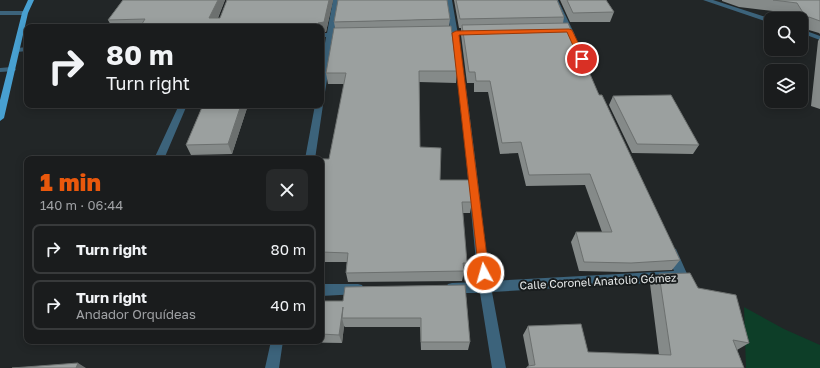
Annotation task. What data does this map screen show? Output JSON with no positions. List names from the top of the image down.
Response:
{
  "streets": {
    "street": ["Calle Coronel Anatolio Gómez"]
  },
  "page": {
    "turn": ["80 m", "Turn right"],
    "heading": ["1 min", "140 m · 06:44"],
    "list": [
      {
        "name": "Turn right",
        "value": "80 m"
      },
      {
        "name": "Turn right",
        "note": "Andador Orquídeas",
        "value": "40 m"
      }
    ]
  }
}
